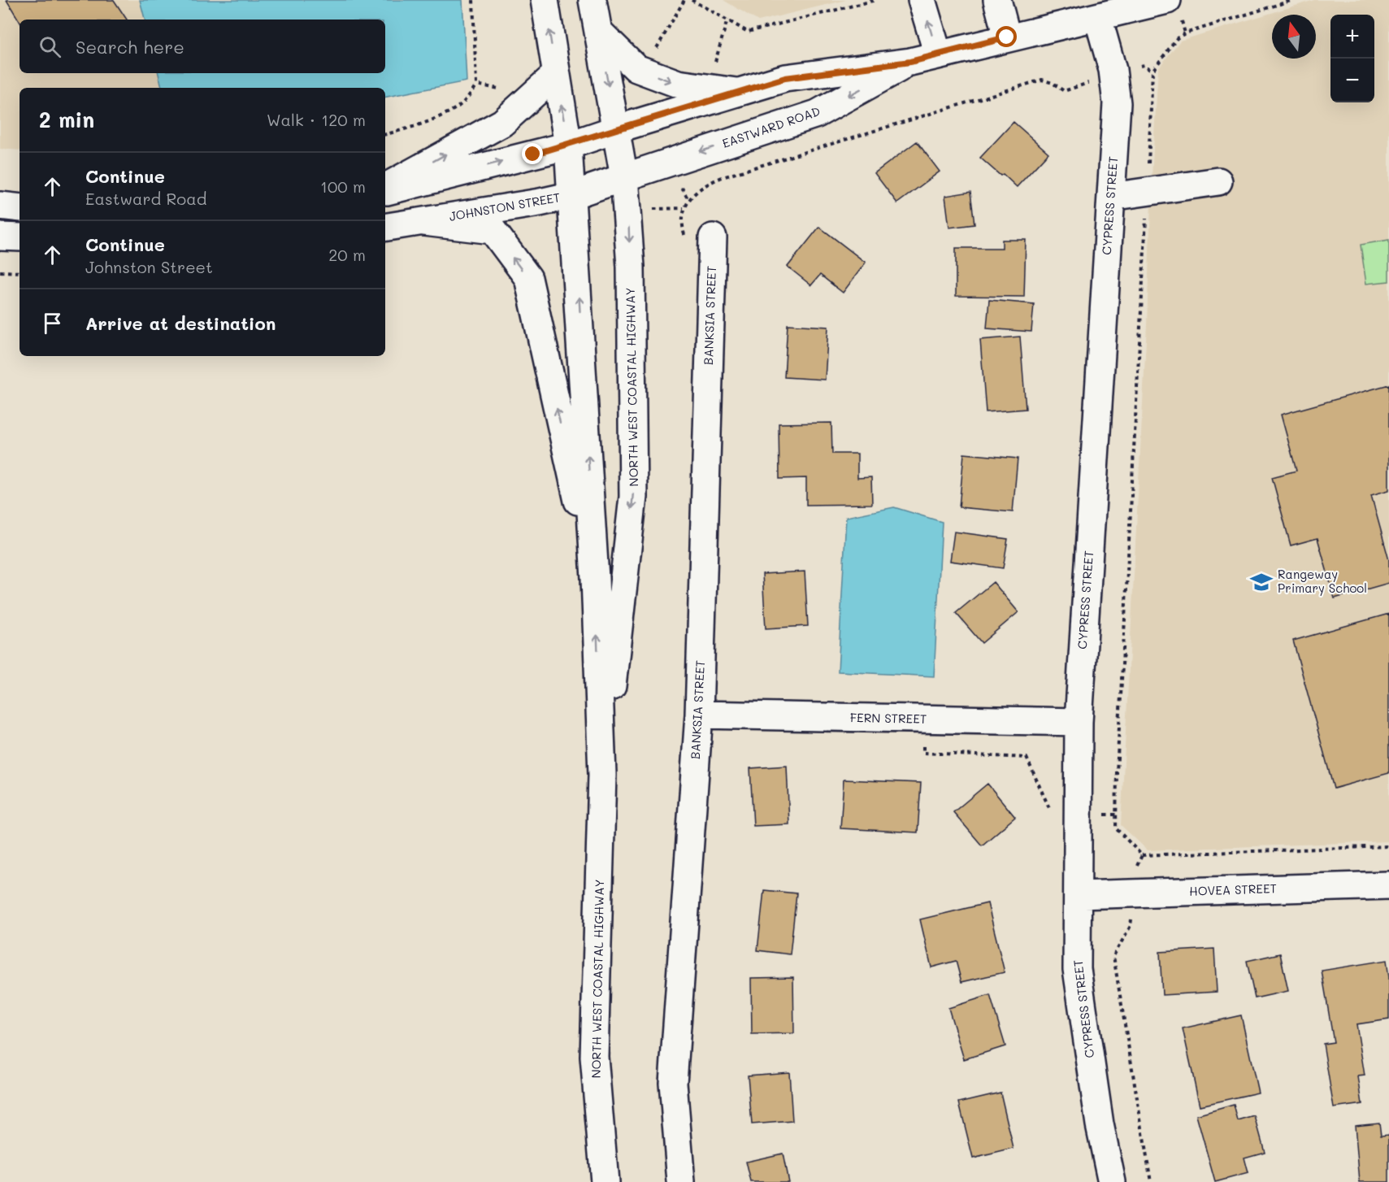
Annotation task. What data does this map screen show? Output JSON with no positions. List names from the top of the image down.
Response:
{
  "streets": {
    "main road": [
      "EASTWARD ROAD",
      "CYPRESS STREET",
      "JOHNSTON STREET",
      "BANKSIA STREET",
      "NORTH WEST COASTAL HIGHWAY",
      "FERN STREET",
      "HOVEA STREET"
    ]
  },
  "crossings": [
    ["EASTWARD ROAD", "CYPRESS STREET"],
    ["EASTWARD ROAD", "JOHNSTON STREET"],
    ["EASTWARD ROAD", "NORTH WEST COASTAL HIGHWAY"],
    ["CYPRESS STREET", "FERN STREET"],
    ["CYPRESS STREET", "HOVEA STREET"],
    ["JOHNSTON STREET", "NORTH WEST COASTAL HIGHWAY"],
    ["BANKSIA STREET", "FERN STREET"]
  ],
  "places": {
    "school or university": ["Rangeway Primary School"]
  },
  "north": "top",
  "page": {
    "map_buttons": ["+", "−"],
    "search": "Search here",
    "heading": ["2 min", "Walk · 120 m"],
    "list": [
      ["Continue", "Eastward Road", "100 m"],
      ["Continue", "Johnston Street", "20 m"],
      "Arrive at destination"
    ]
  }
}
